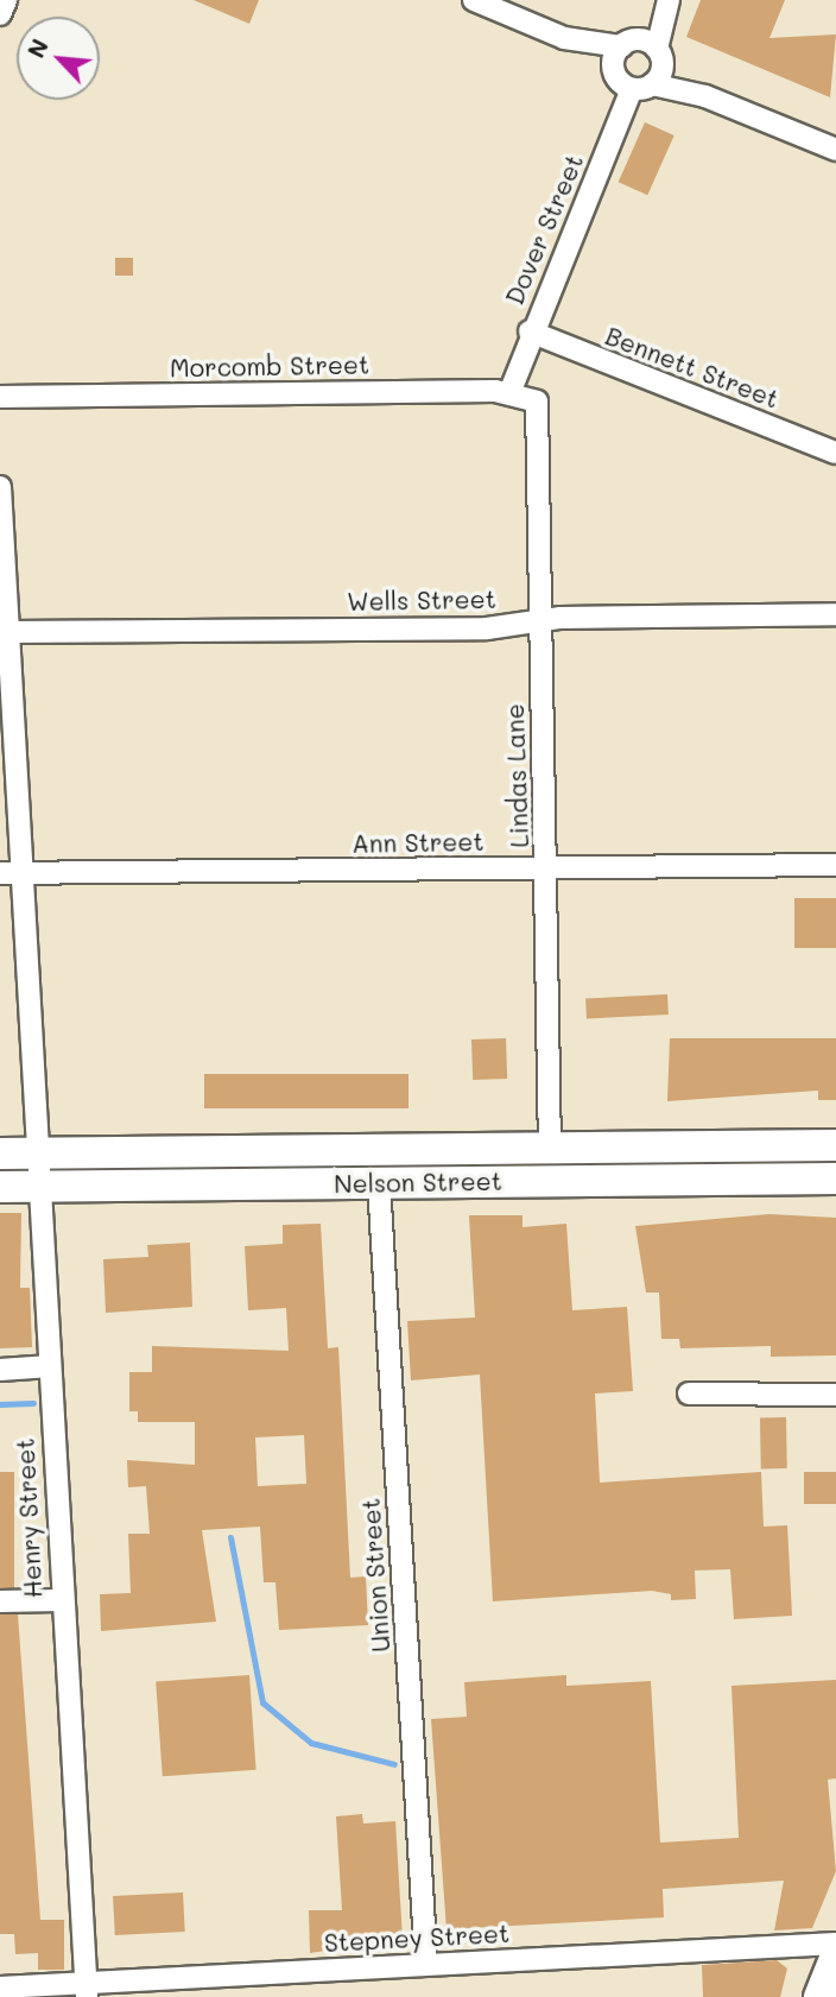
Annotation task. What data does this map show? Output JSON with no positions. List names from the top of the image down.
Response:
{
  "streets": {
    "main road": ["Nelson Street"],
    "street": [
      "Dover Street",
      "Morcomb Street",
      "Bennett Street",
      "Wells Street",
      "Lindas Lane",
      "Ann Street",
      "Henry Street",
      "Union Street",
      "Stepney Street"
    ]
  },
  "crossings": [
    ["Dover Street", "Morcomb Street"],
    ["Dover Street", "Bennett Street"],
    ["Morcomb Street", "Lindas Lane"],
    ["Wells Street", "Lindas Lane"],
    ["Wells Street", "Henry Street"],
    ["Lindas Lane", "Ann Street"],
    ["Lindas Lane", "Nelson Street"],
    ["Ann Street", "Henry Street"],
    ["Nelson Street", "Henry Street"],
    ["Nelson Street", "Union Street"],
    ["Henry Street", "Stepney Street"],
    ["Union Street", "Stepney Street"]
  ],
  "north": "top left"
}
